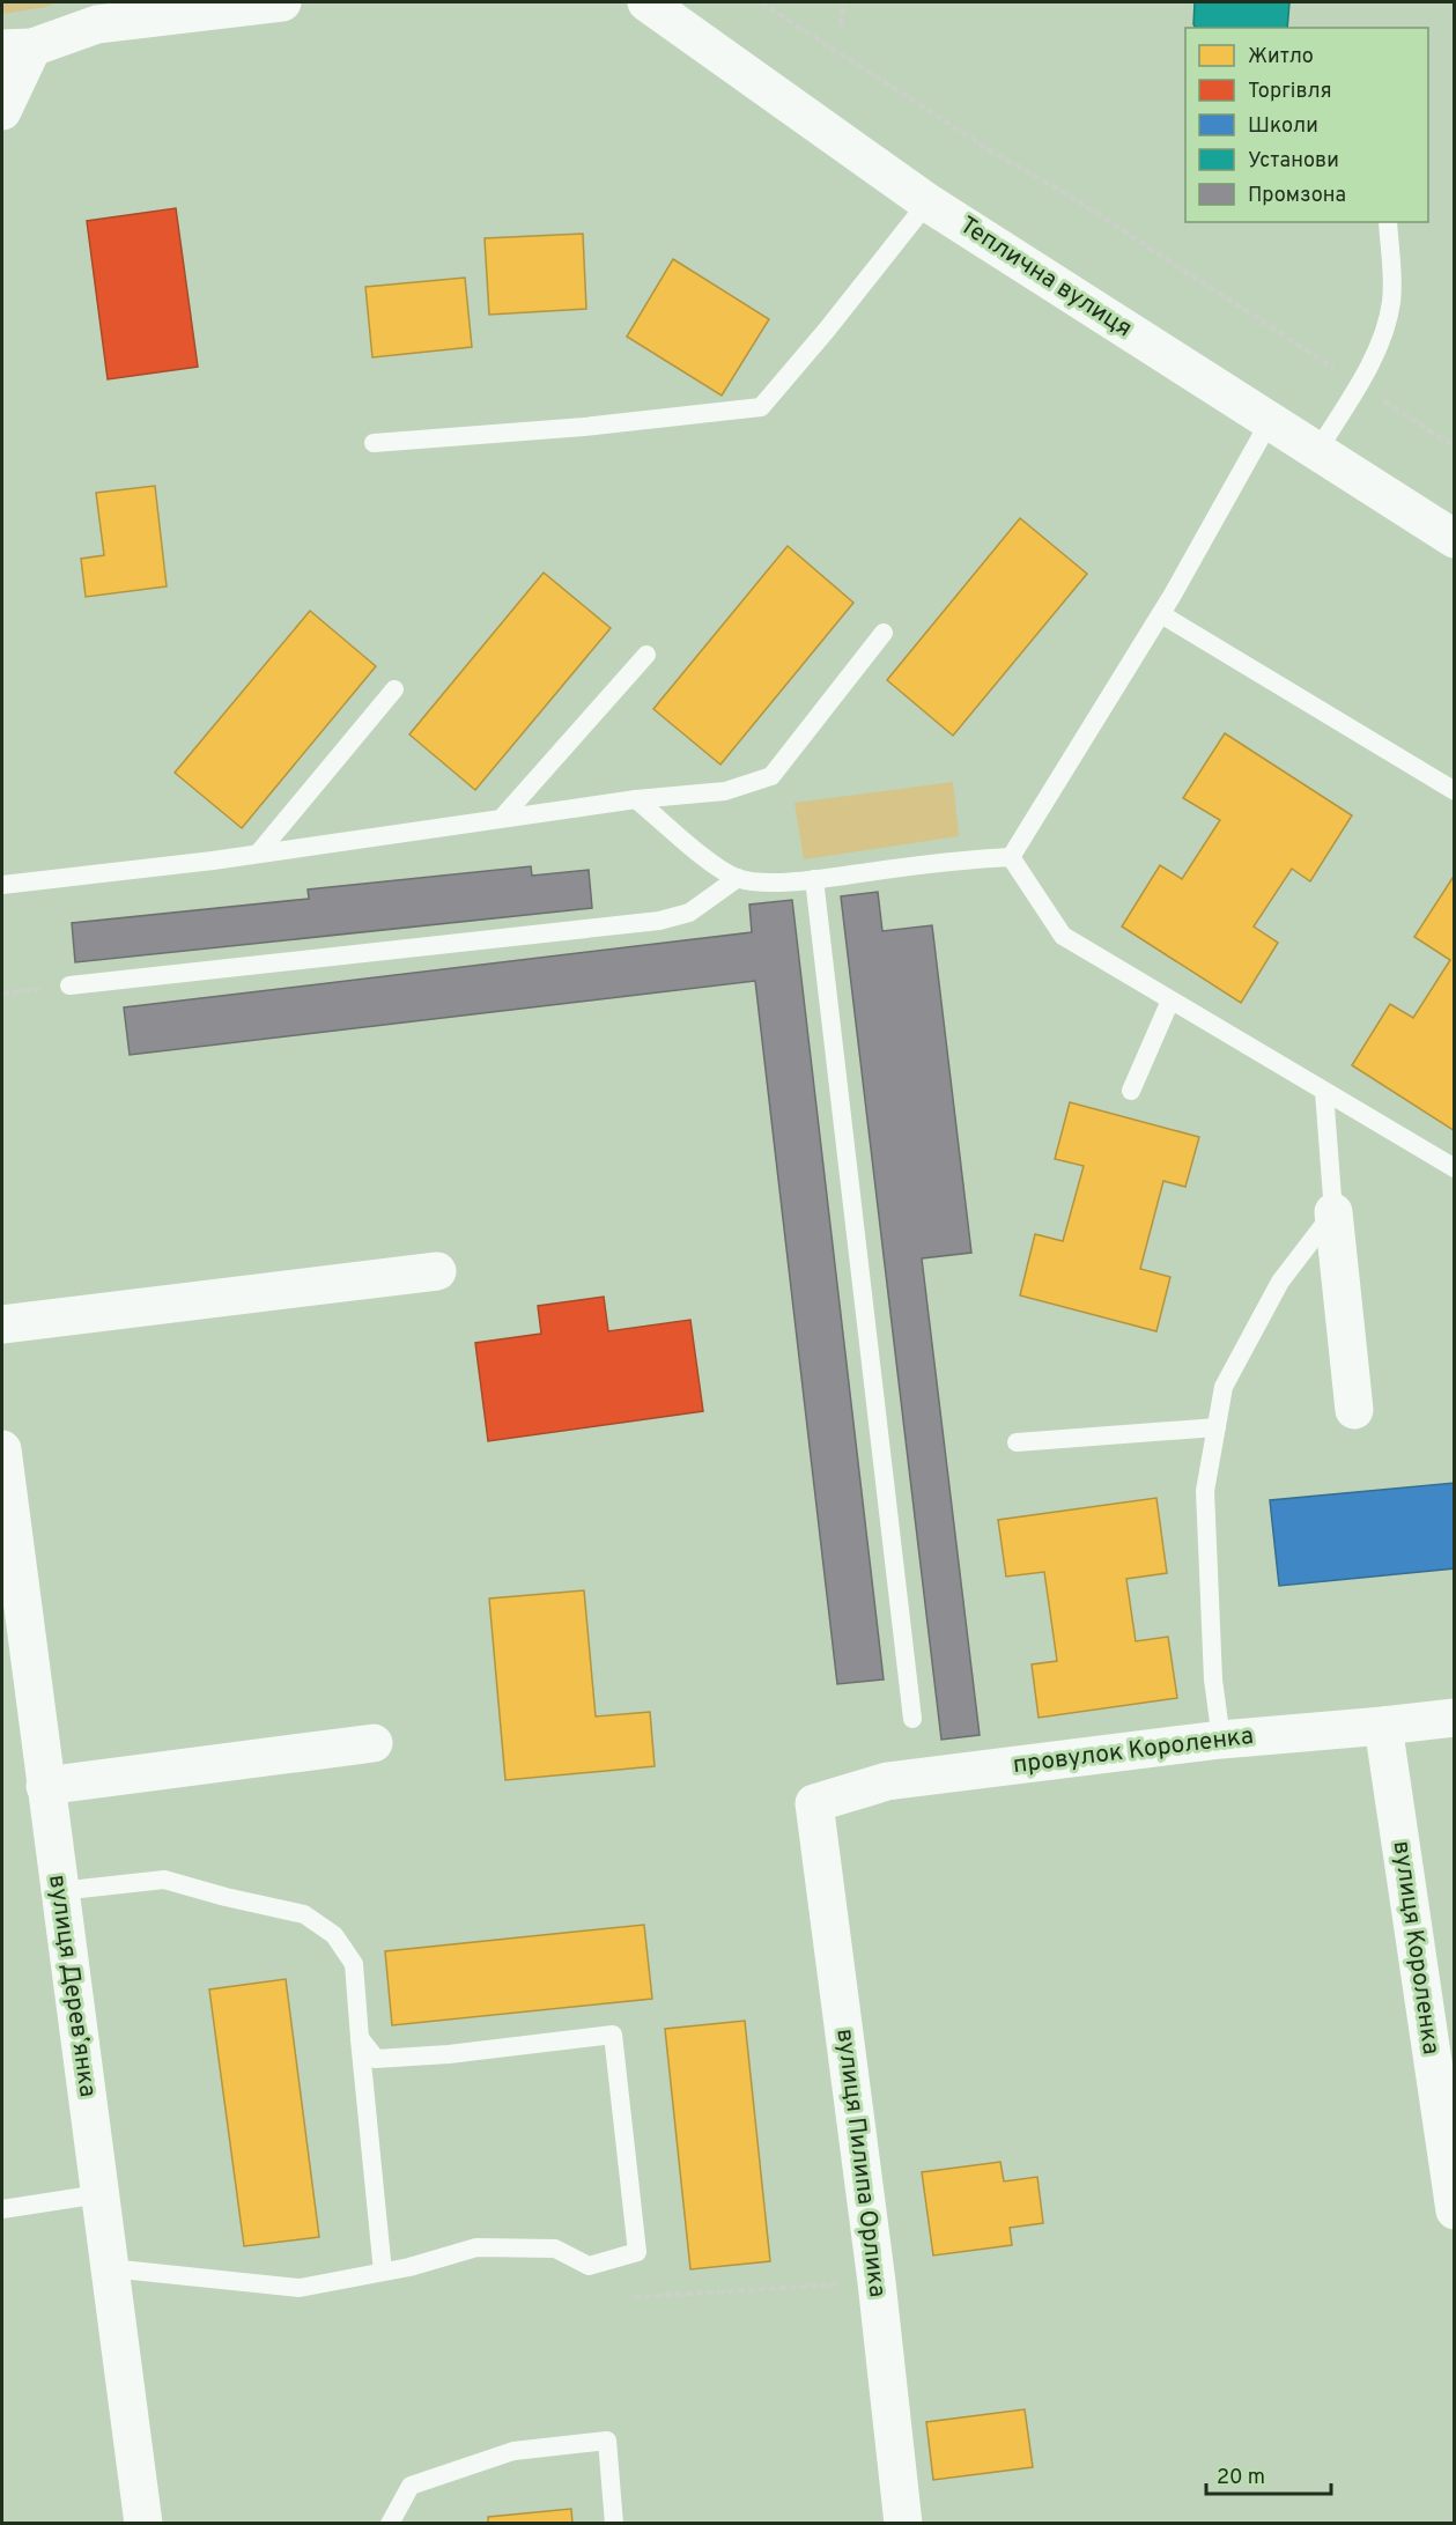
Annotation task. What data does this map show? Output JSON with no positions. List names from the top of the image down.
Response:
{
  "streets": {
    "street": [
      "Теплична вулиця",
      "провулок Короленка",
      "вулиця Короленка",
      "вулиця Деревʼянка",
      "вулиця Пилипа Орлика"
    ]
  },
  "crossings": [
    ["провулок Короленка", "вулиця Короленка"],
    ["провулок Короленка", "вулиця Пилипа Орлика"]
  ],
  "legend": [
    "Житло",
    "Торгівля",
    "Школи",
    "Установи",
    "Промзона"
  ],
  "scale_bar": "20 m"
}
